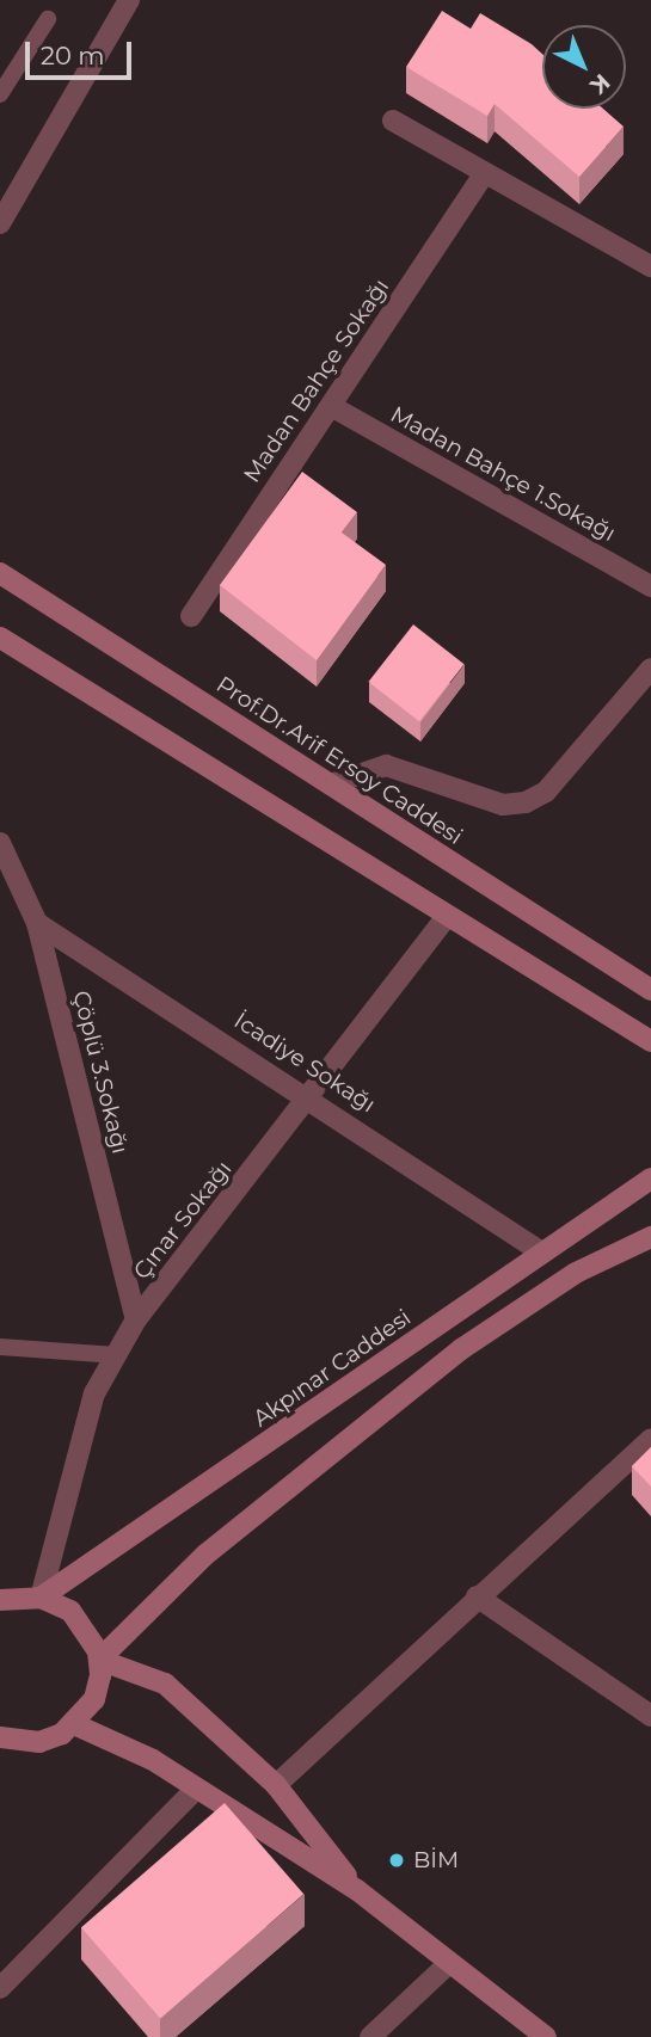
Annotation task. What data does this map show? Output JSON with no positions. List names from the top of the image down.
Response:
{
  "streets": {
    "main road": ["Prof.Dr.Arif Ersoy Caddesi", "Akpınar Caddesi"],
    "street": [
      "Madan Bahçe Sokağı",
      "Madan Bahçe 1.Sokağı",
      "İcadiye Sokağı",
      "Çöplü 3.Sokağı",
      "Çınar Sokağı"
    ]
  },
  "crossings": [
    ["Madan Bahçe Sokağı", "Madan Bahçe 1.Sokağı"],
    ["İcadiye Sokağı", "Çöplü 3.Sokağı"],
    ["İcadiye Sokağı", "Çınar Sokağı"],
    ["İcadiye Sokağı", "Akpınar Caddesi"],
    ["Çöplü 3.Sokağı", "Çınar Sokağı"],
    ["Çınar Sokağı", "Akpınar Caddesi"]
  ],
  "places": ["BİM"],
  "scale_bar": "20 m",
  "north": "bottom right"
}
